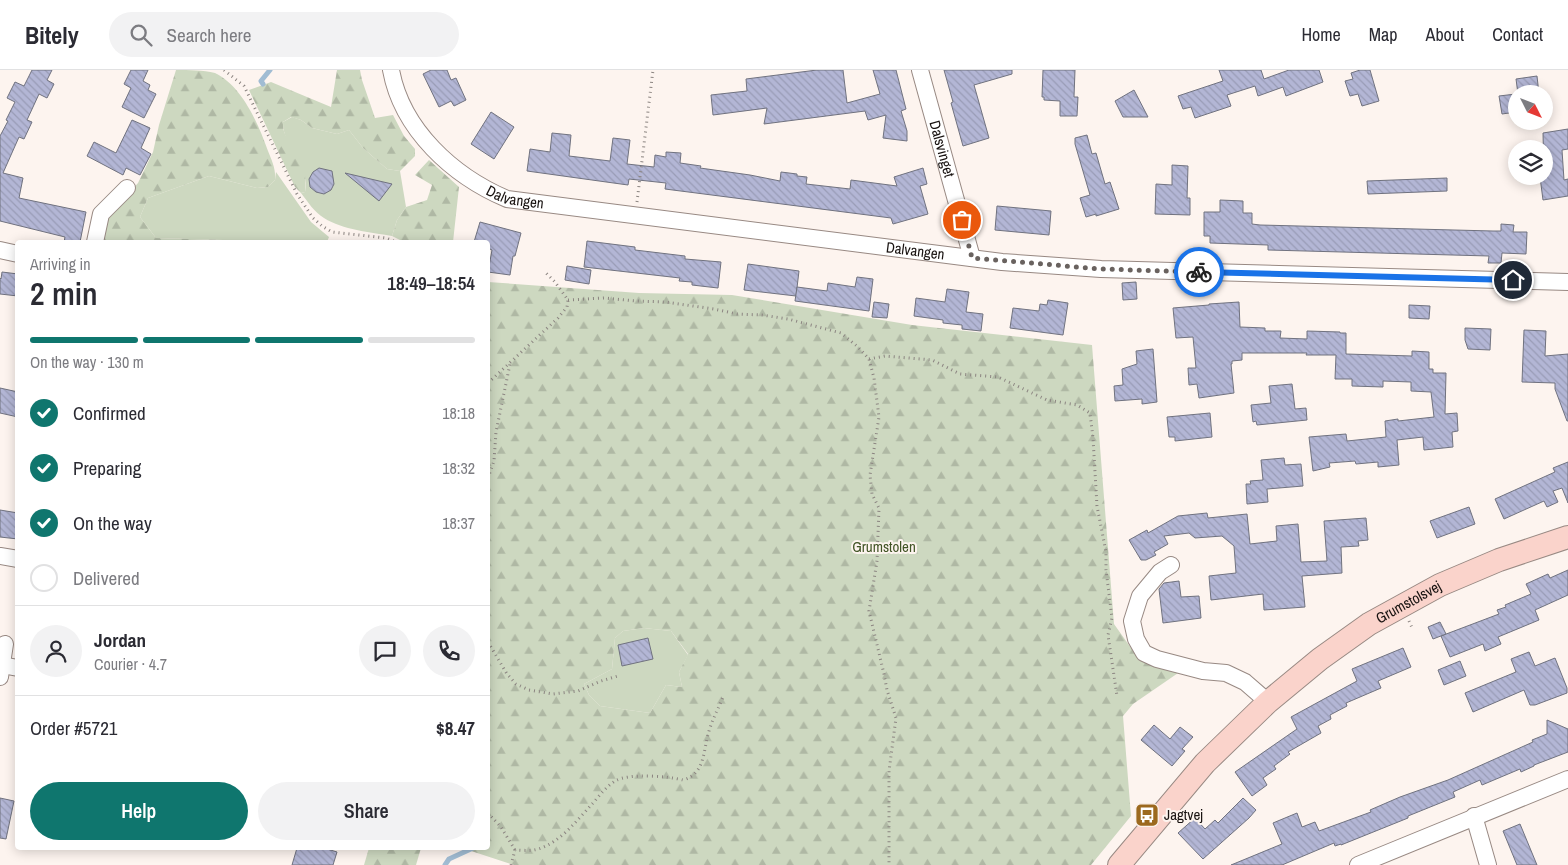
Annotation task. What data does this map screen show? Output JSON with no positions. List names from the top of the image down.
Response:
{
  "streets": {
    "street": ["Dalsvinget", "Dalvangen", "Grumstolsvej"]
  },
  "crossings": [
    ["Dalsvinget", "Dalvangen"]
  ],
  "parks": ["Grumstolen"],
  "places": {
    "bus stop": ["Jagtvej"]
  },
  "north": "bottom right",
  "page": {
    "header": "Bitely",
    "search": "Search here",
    "nav": [
      "Home",
      "Map",
      "About",
      "Contact"
    ],
    "heading": ["2 min", "Arriving in", "18:49–18:54"],
    "panel": [
      "Jordan",
      "Courier · 4.7",
      "Order #5721",
      "$8.47"
    ],
    "bar": "On the way · 130 m",
    "list": [
      ["Confirmed", "18:18"],
      ["Preparing", "18:32"],
      ["On the way", "18:37"],
      "Delivered"
    ],
    "buttons": ["Help", "Share"]
  }
}
